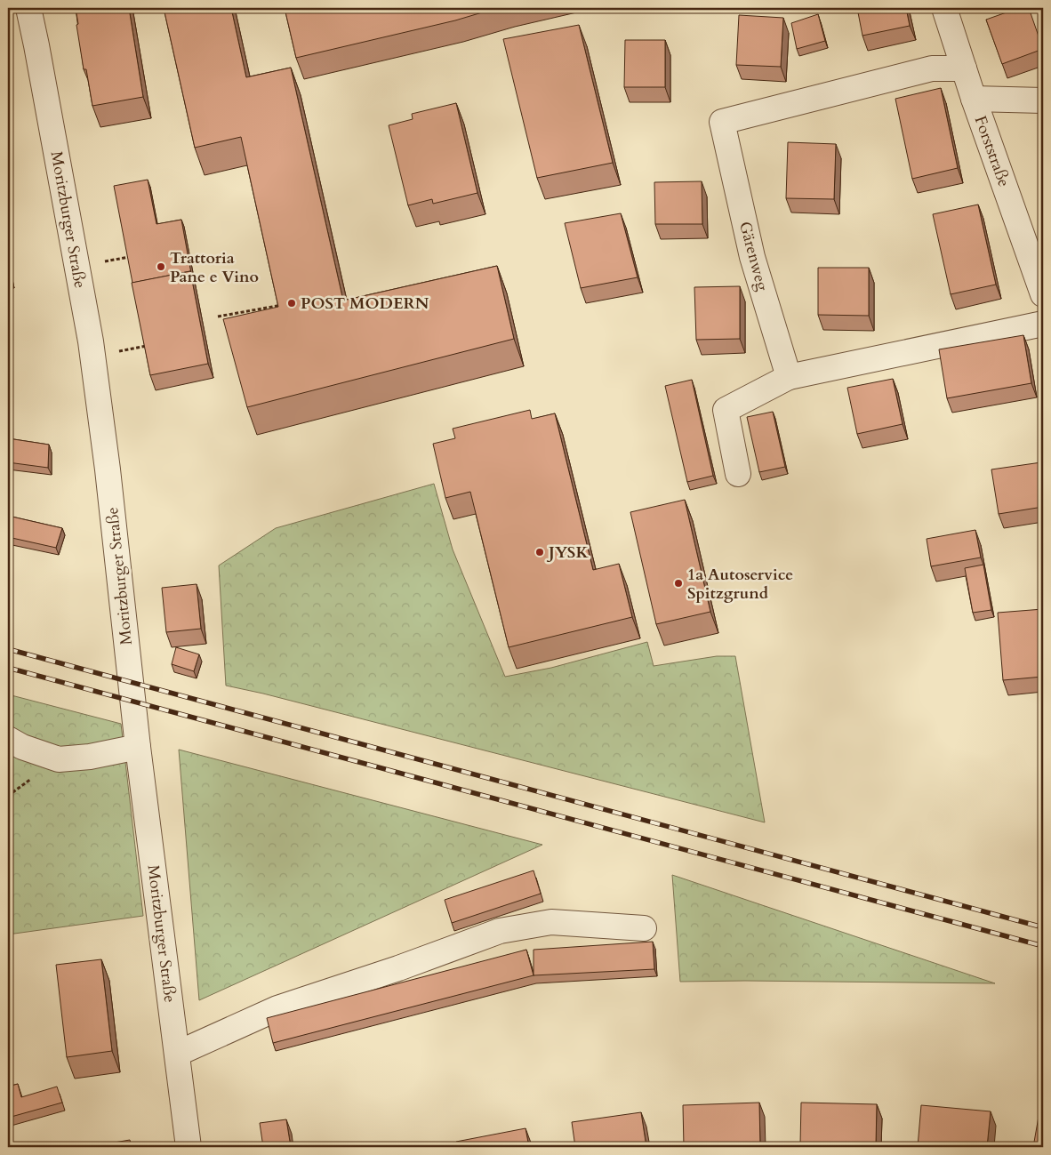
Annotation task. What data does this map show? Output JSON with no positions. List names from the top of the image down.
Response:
{
  "streets": {
    "street": ["Forststraße", "Moritzburger Straße", "Gärenweg"]
  },
  "crossings": [
    ["Forststraße", "Gärenweg"]
  ],
  "places": [
    "Trattoria Pane e Vino",
    "POST MODERN",
    "JYSK",
    "1a Autoservice Spitzgrund"
  ]
}
